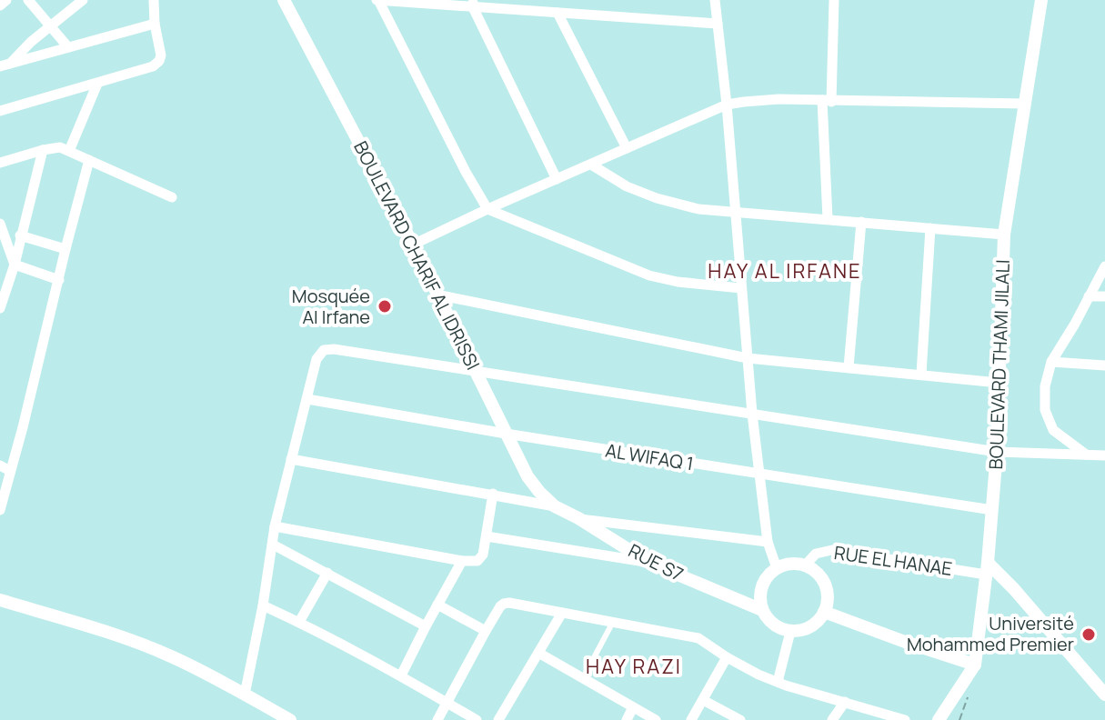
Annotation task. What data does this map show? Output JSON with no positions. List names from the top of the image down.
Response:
{
  "streets": {
    "street": [
      "BOULEVARD CHARIF AL IDRISSI",
      "BOULEVARD THAMI JILALI",
      "AL WIFAQ 1",
      "RUE EL HANAE",
      "RUE S7"
    ]
  },
  "crossings": [
    ["BOULEVARD CHARIF AL IDRISSI", "AL WIFAQ 1"],
    ["BOULEVARD CHARIF AL IDRISSI", "RUE S7"],
    ["BOULEVARD THAMI JILALI", "AL WIFAQ 1"],
    ["BOULEVARD THAMI JILALI", "RUE EL HANAE"],
    ["RUE EL HANAE", "RUE S7"]
  ],
  "districts": ["HAY AL IRFANE", "HAY RAZI"],
  "places": ["Mosquée Al Irfane", "Université Mohammed Premier"]
}
